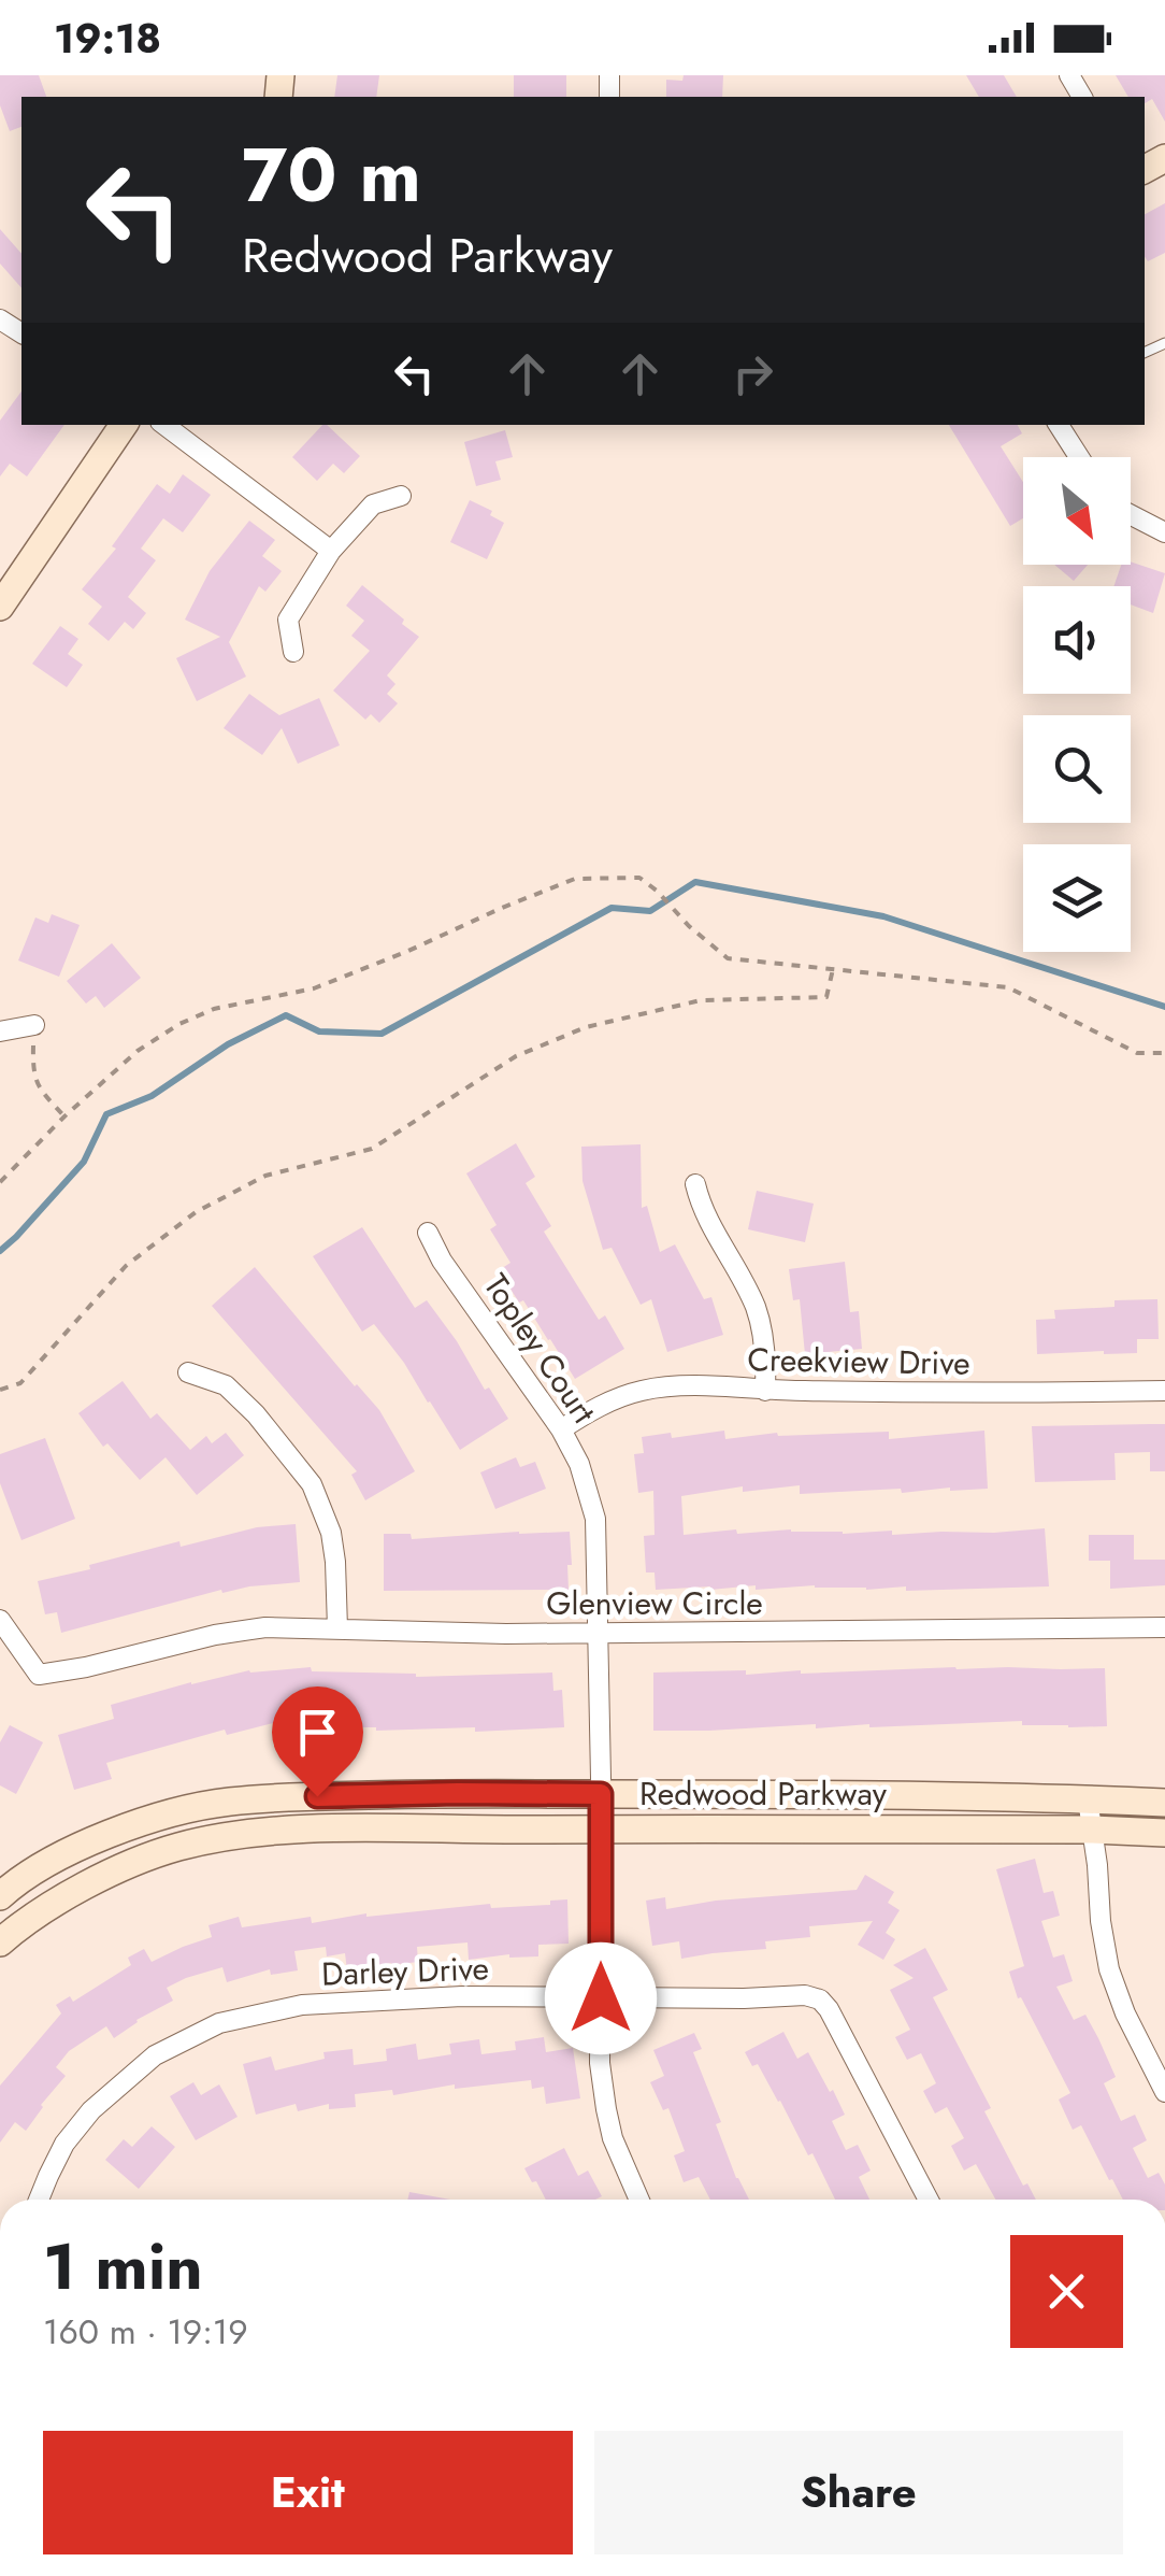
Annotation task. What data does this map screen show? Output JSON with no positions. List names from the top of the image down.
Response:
{
  "streets": {
    "main road": ["Redwood Parkway"],
    "street": [
      "Topley Court",
      "Creekview Drive",
      "Glenview Circle",
      "Darley Drive"
    ]
  },
  "crossings": [
    ["Topley Court", "Creekview Drive"],
    ["Topley Court", "Glenview Circle"],
    ["Topley Court", "Redwood Parkway"],
    ["Topley Court", "Darley Drive"]
  ],
  "north": "bottom right",
  "page": {
    "status": "19:18",
    "turn": ["70 m", "Redwood Parkway"],
    "heading": ["1 min", "160 m · 19:19"],
    "buttons": ["Exit", "Share"]
  }
}
